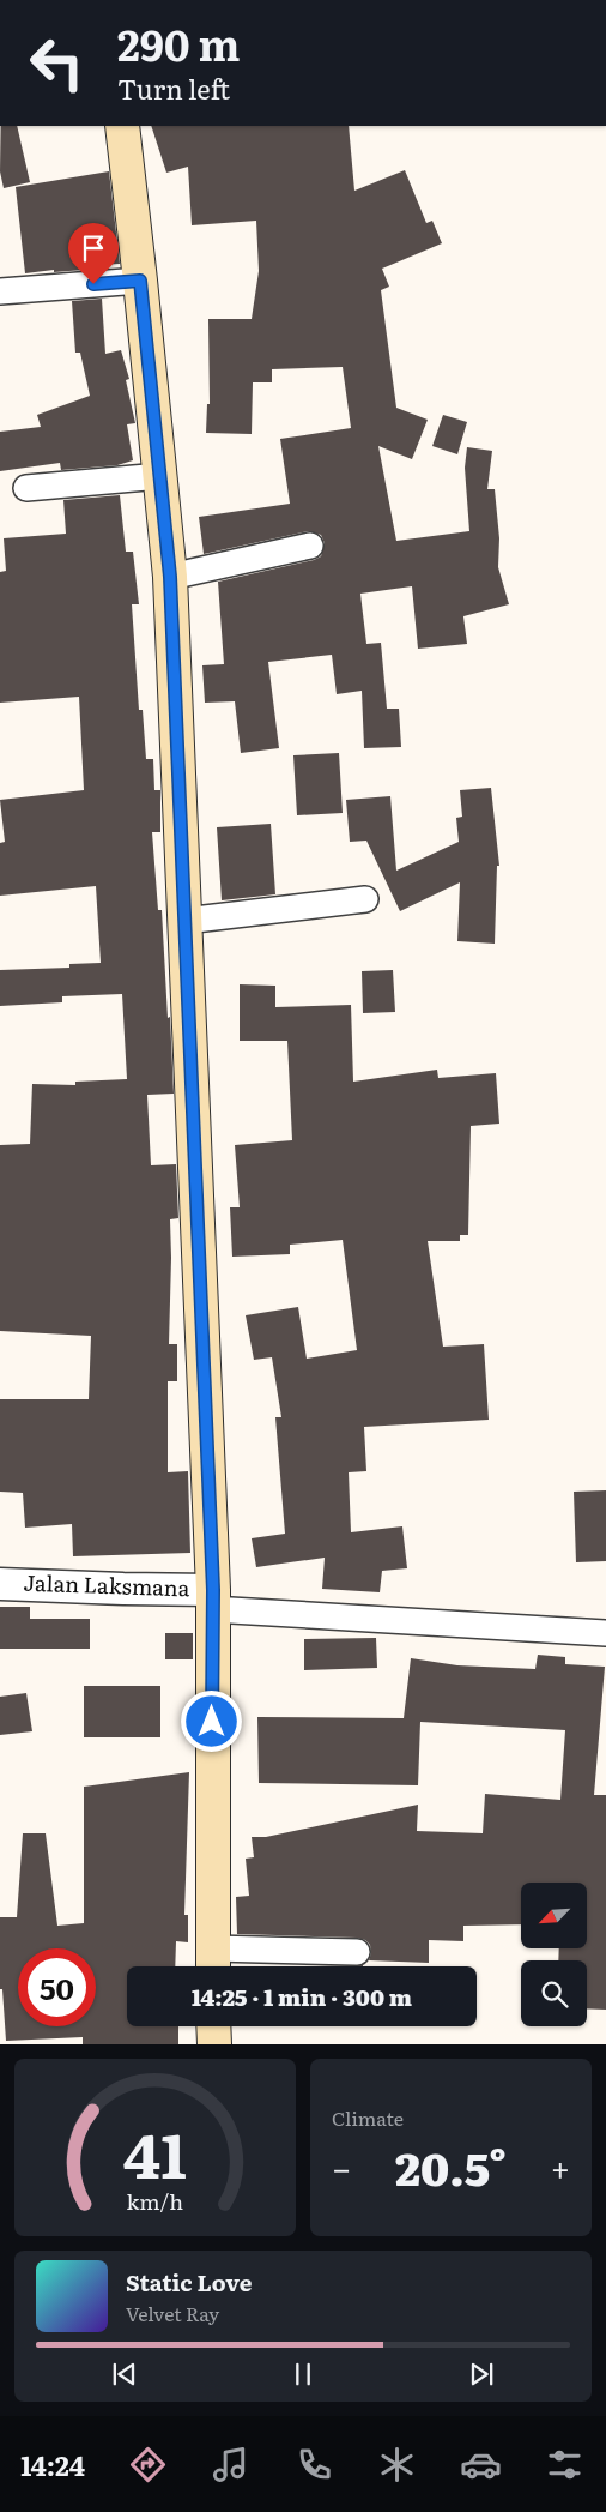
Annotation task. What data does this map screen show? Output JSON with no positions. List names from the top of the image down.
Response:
{
  "streets": {
    "street": ["Jalan Laksmana"]
  },
  "north": "bottom left",
  "page": {
    "turn": ["290 m", "Turn left"],
    "limit": "50",
    "trip": "14:25 · 1 min · 300 m",
    "tile": "Climate",
    "heat": ["−", "20.5°", "+"],
    "song": ["Static Love", "Velvet Ray"],
    "tabs": "14:24",
    "gauge": ["41", "km/h"]
  }
}
